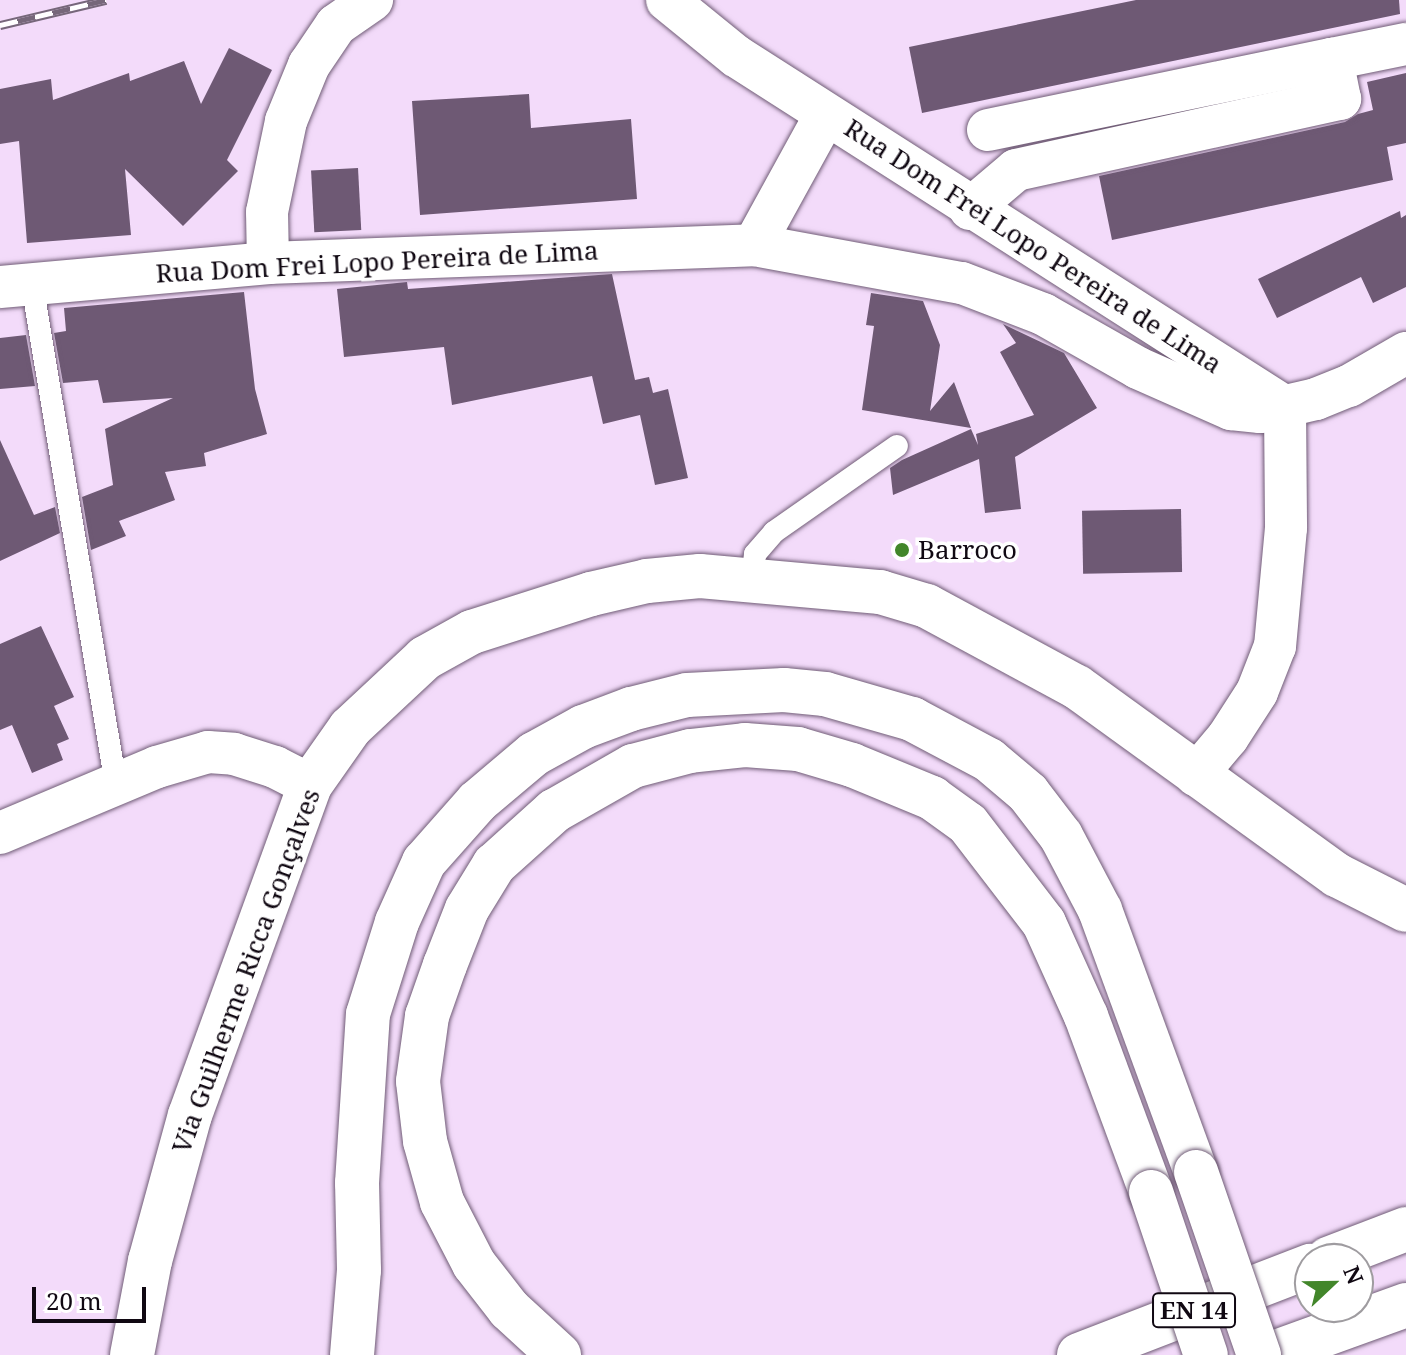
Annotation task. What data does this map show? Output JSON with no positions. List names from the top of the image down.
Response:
{
  "streets": {
    "main road": ["Via Guilherme Ricca Gonçalves", "EN 14"],
    "street": ["Rua Dom Frei Lopo Pereira de Lima"]
  },
  "places": ["Barroco"],
  "scale_bar": "20 m",
  "north": "right"
}
